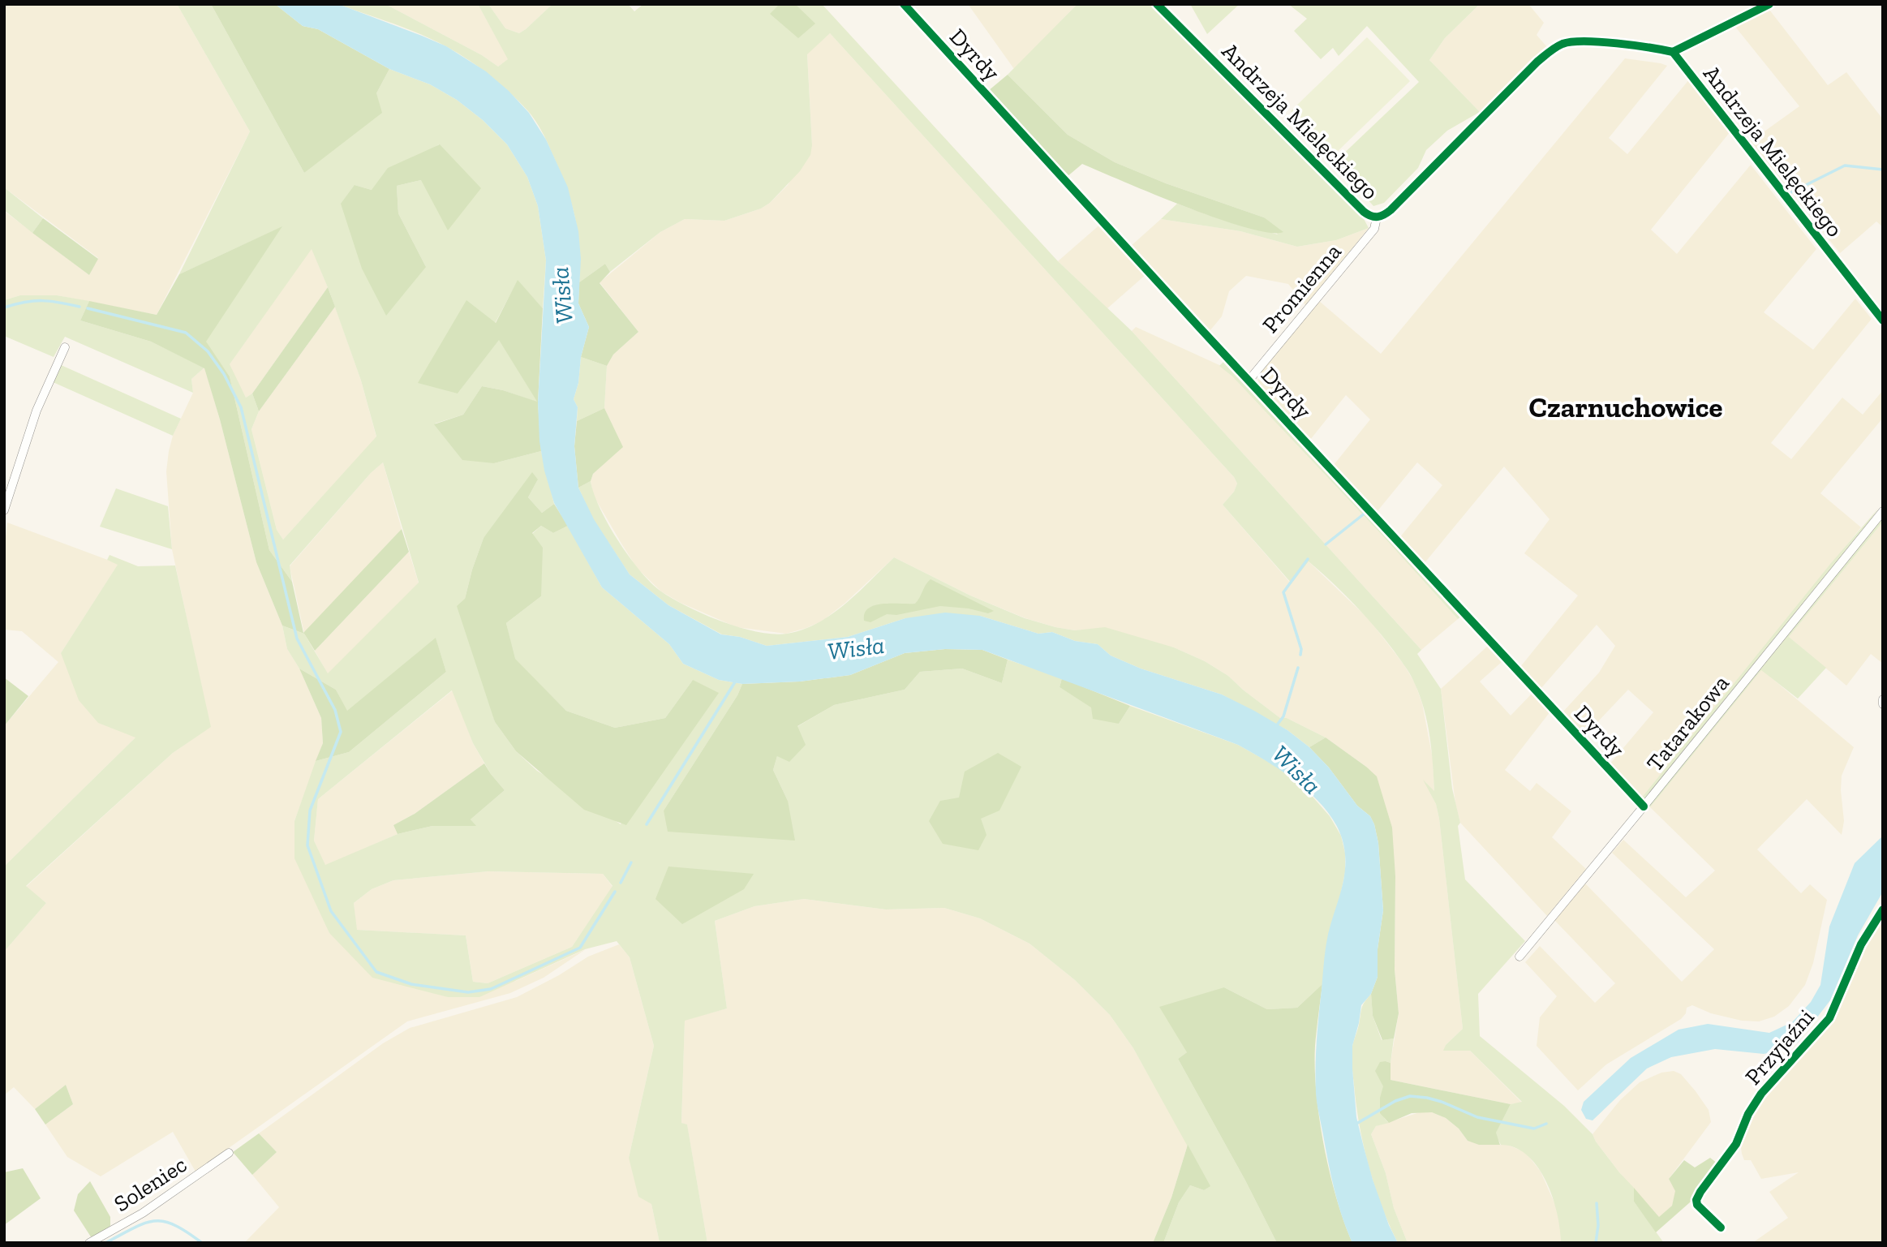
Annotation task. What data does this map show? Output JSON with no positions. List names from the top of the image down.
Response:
{
  "streets": {
    "street": [
      "Dyrdy",
      "Andrzeja Mielęckiego",
      "Promienna",
      "Tatarakowa",
      "Przyjaźni",
      "Soleniec"
    ]
  },
  "crossings": [
    ["Dyrdy", "Promienna"],
    ["Dyrdy", "Tatarakowa"],
    ["Andrzeja Mielęckiego", "Promienna"]
  ],
  "districts": ["Czarnuchowice"],
  "water": ["Wisła"]
}
